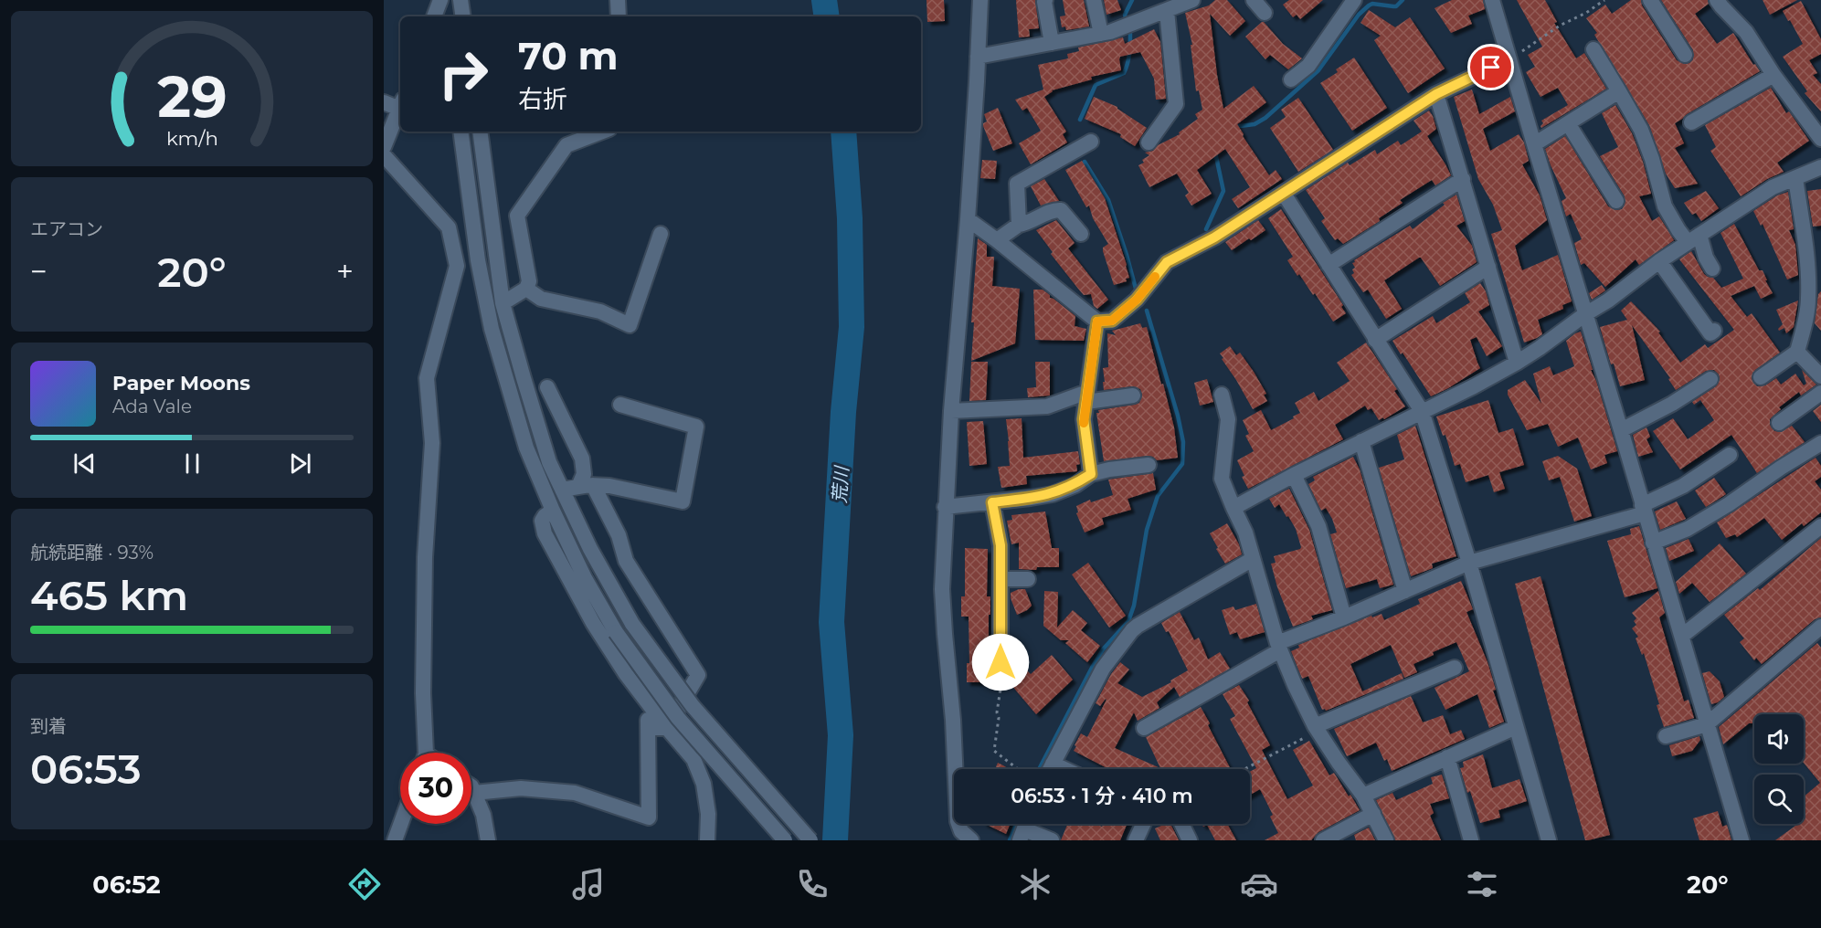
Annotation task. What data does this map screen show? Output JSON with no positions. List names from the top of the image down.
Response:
{
  "water": ["荒川"],
  "page": {
    "turn": ["70 m", "右折"],
    "tile": [
      "エアコン",
      ["航続距離 · 93%", "465 km"],
      ["到着", "06:53"]
    ],
    "heat": ["−", "20°", "+"],
    "song": ["Paper Moons", "Ada Vale"],
    "limit": "30",
    "trip": "06:53 · 1 分 · 410 m",
    "tabs": ["06:52", "20°"],
    "gauge": ["29", "km/h"]
  }
}
